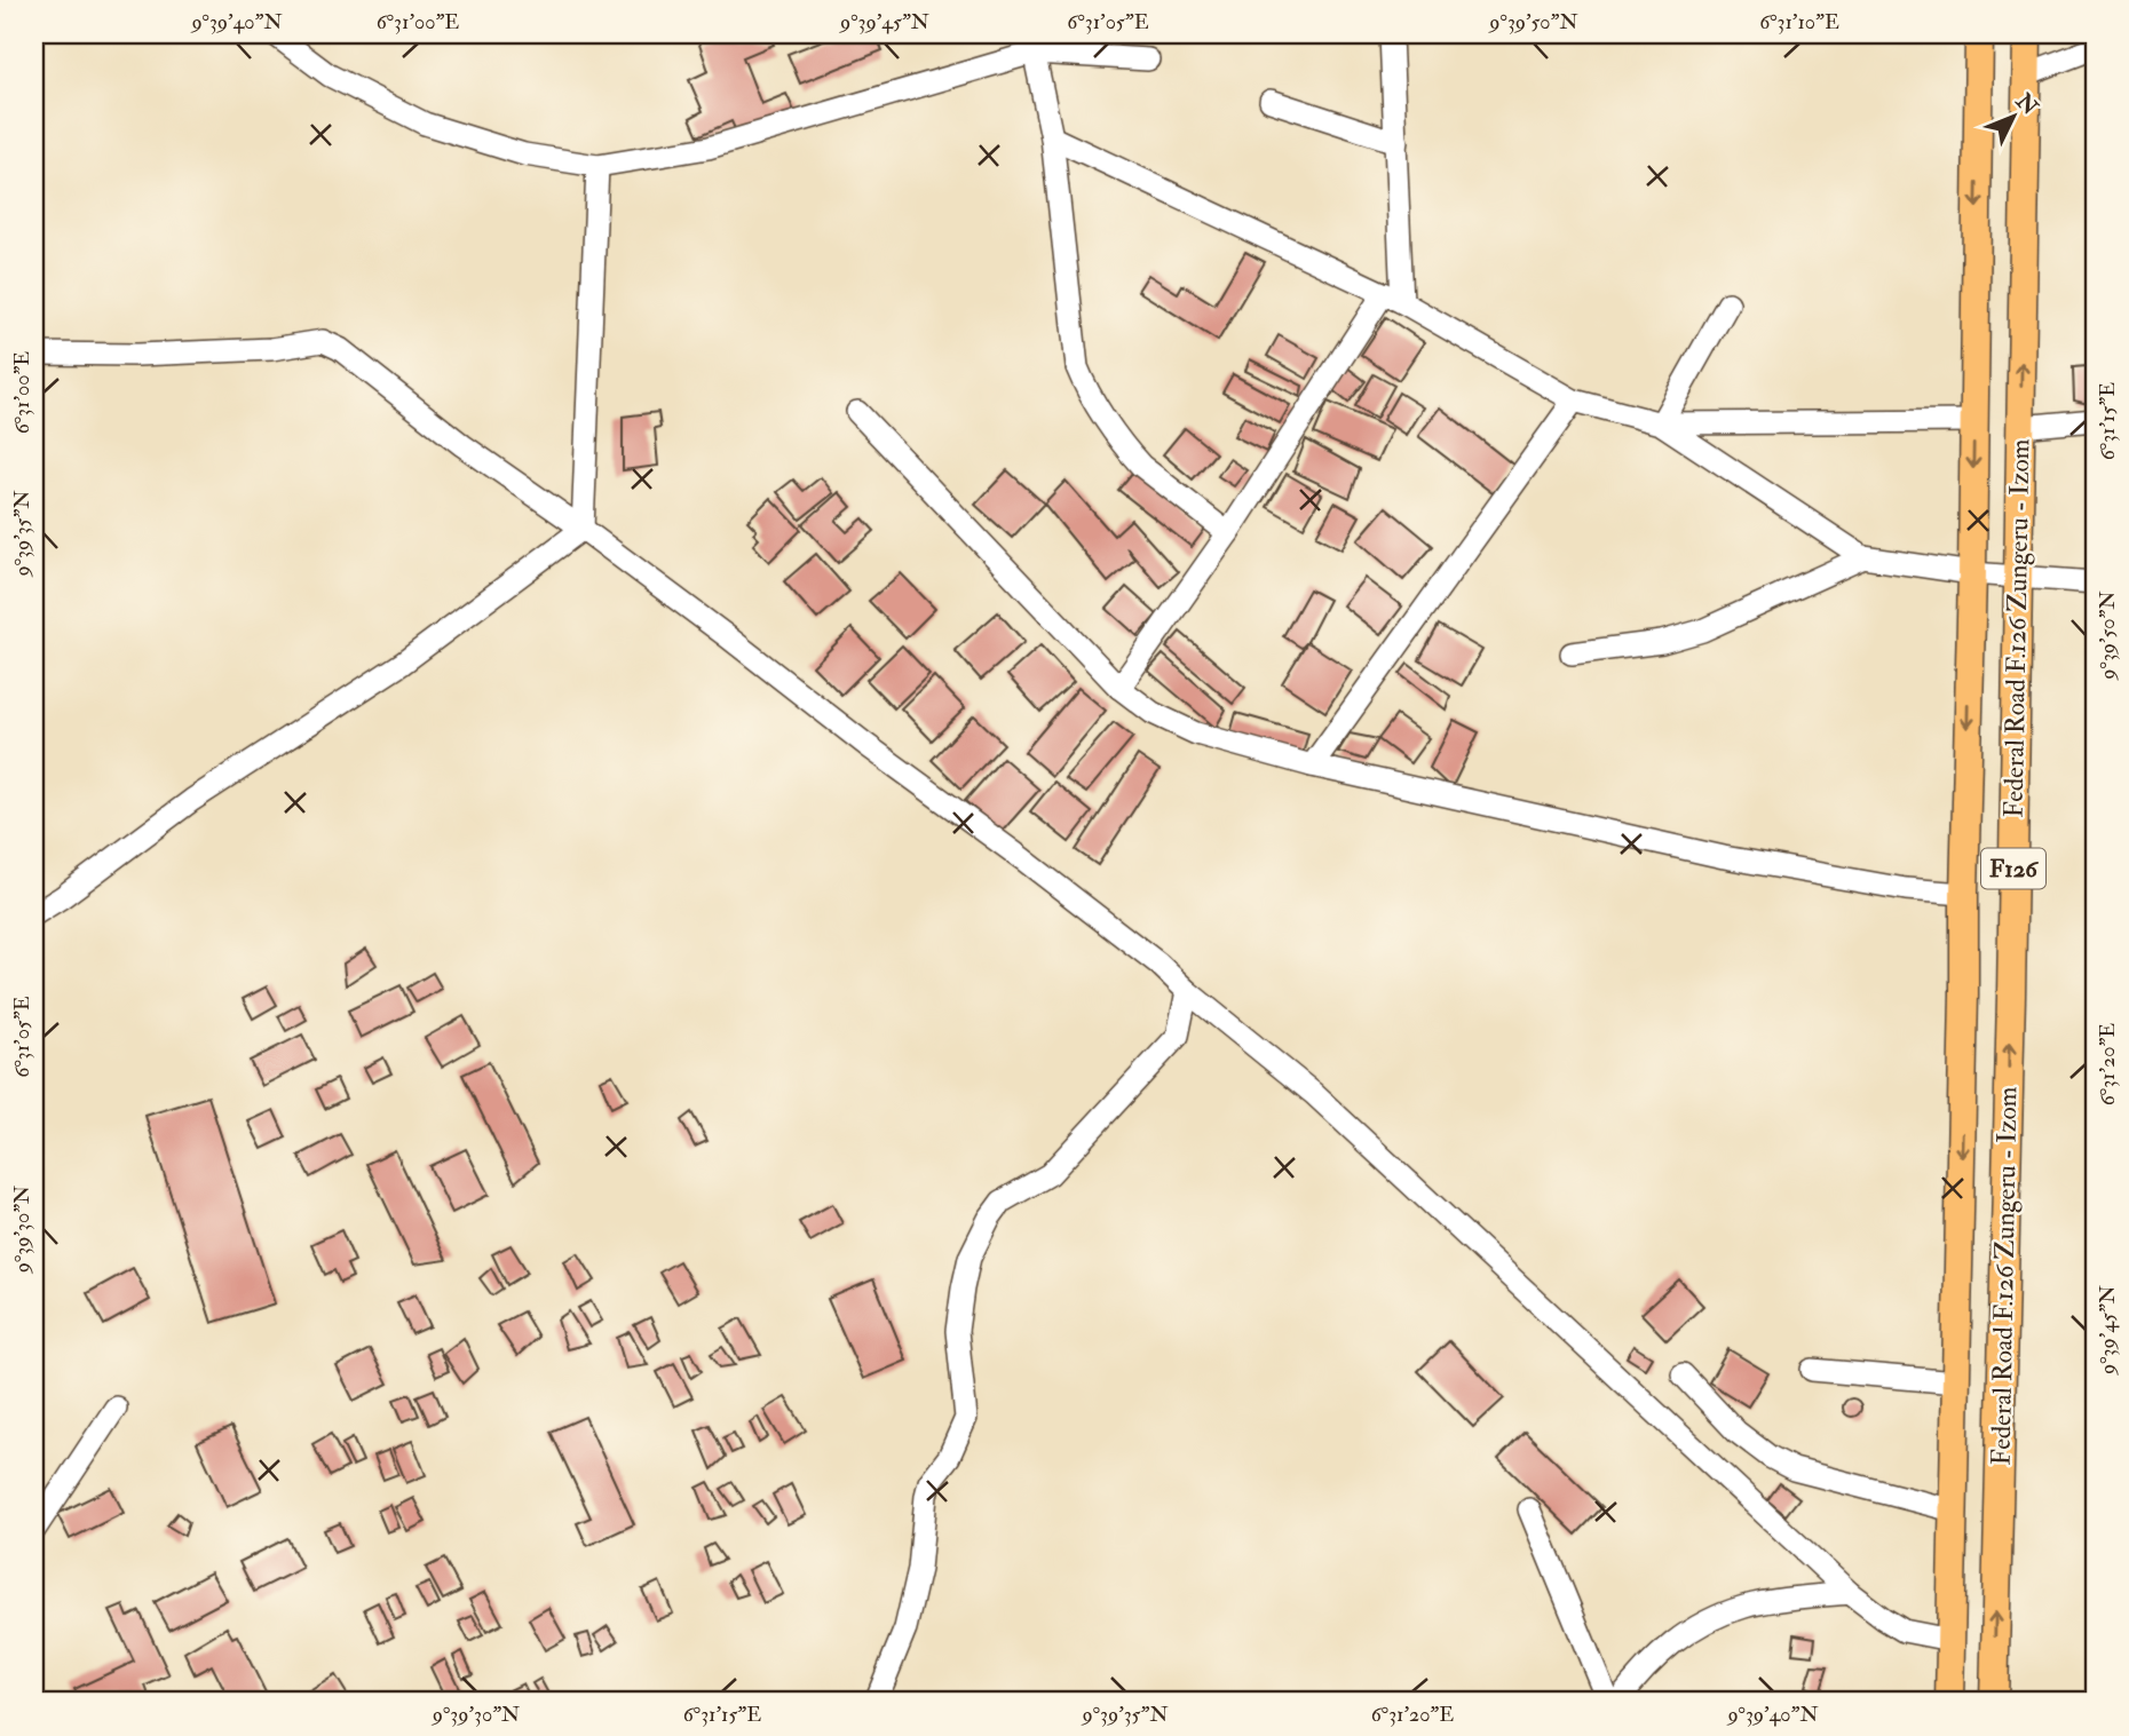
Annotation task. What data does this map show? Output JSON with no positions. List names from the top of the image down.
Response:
{
  "streets": {
    "main road": ["Federal Road F.126 Zungeru - Izom", "F126"]
  },
  "north": "top right",
  "coordinates": [
    "9°39'40\"N",
    "6°31'00\"E",
    "9°39'45\"N",
    "6°31'05\"E",
    "9°39'50\"N",
    "6°31'10\"E",
    "6°31'15\"E",
    "9°39'35\"N",
    "6°31'20\"E",
    "9°39'30\"N"
  ]
}
